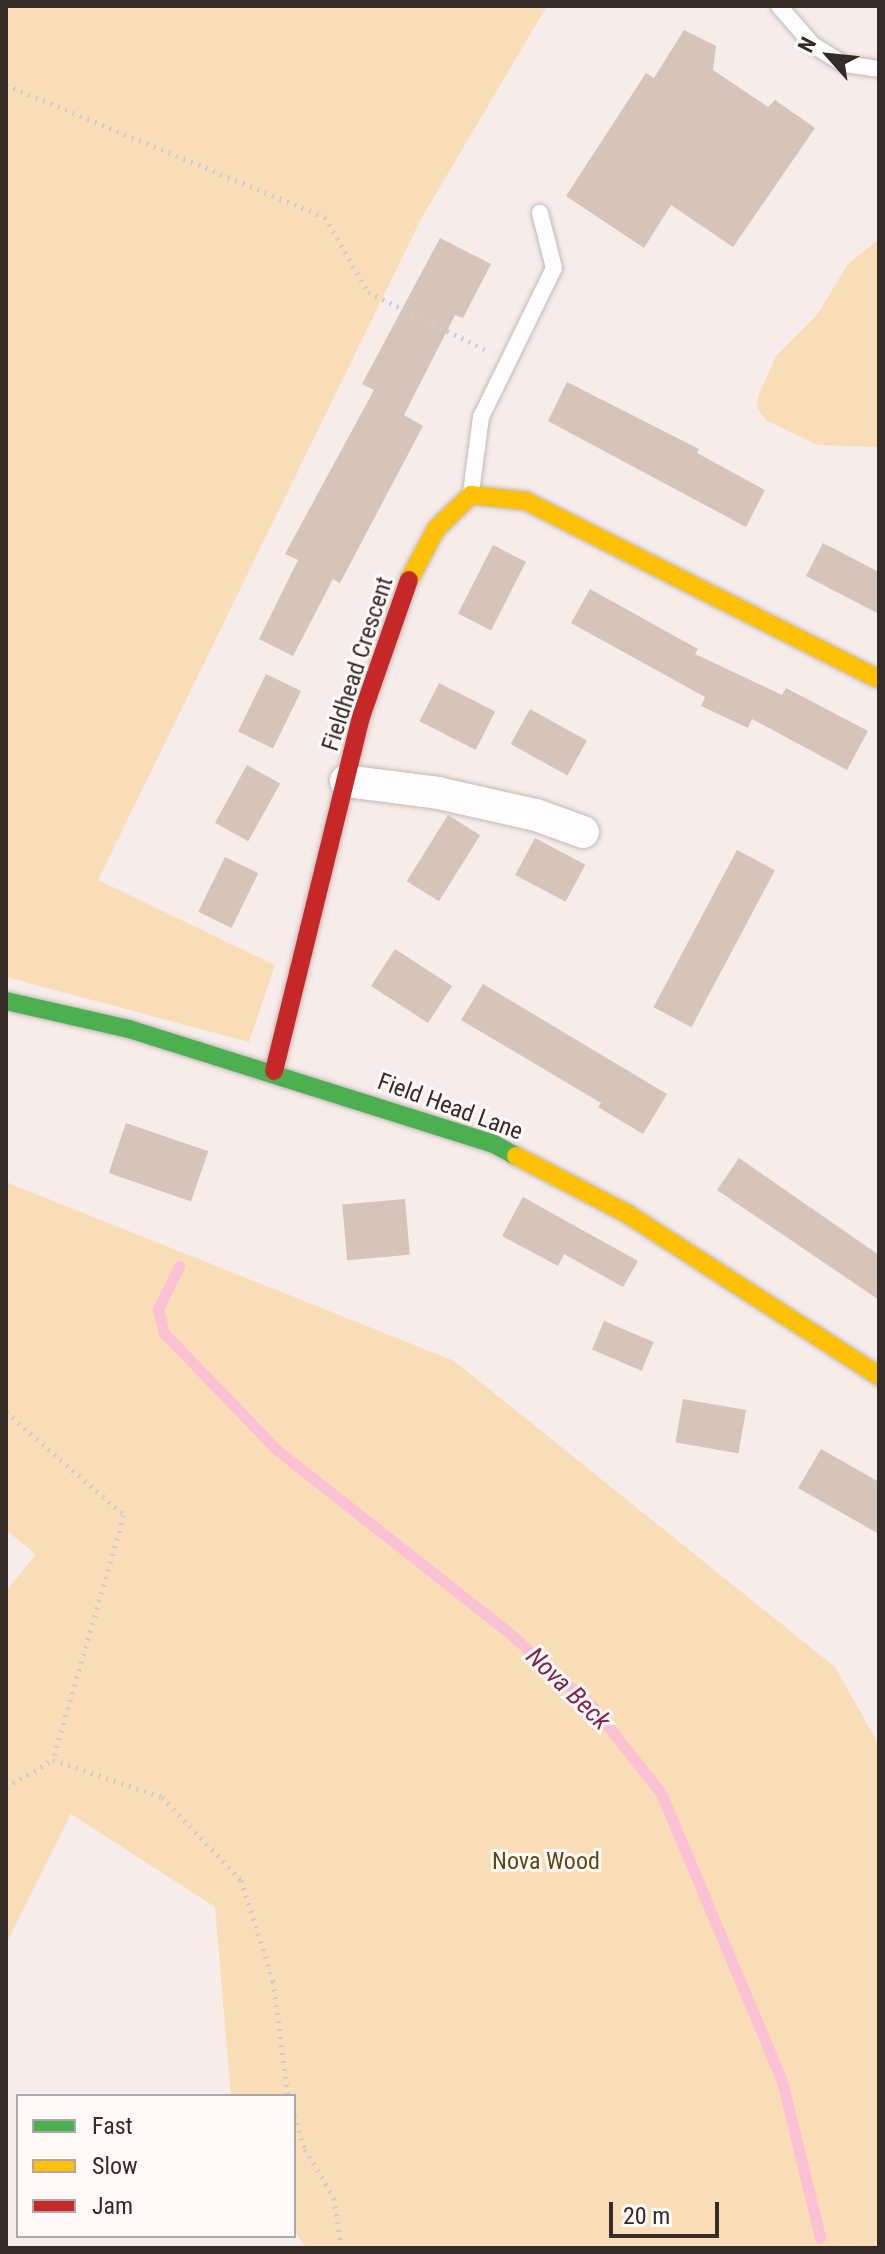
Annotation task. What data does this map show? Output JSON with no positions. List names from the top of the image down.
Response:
{
  "streets": {
    "street": ["Fieldhead Crescent", "Field Head Lane"]
  },
  "crossings": [
    ["Fieldhead Crescent", "Field Head Lane"]
  ],
  "water": ["Nova Beck"],
  "parks": ["Nova Wood"],
  "legend": ["Fast", "Slow", "Jam"],
  "scale_bar": "20 m",
  "north": "top left"
}
